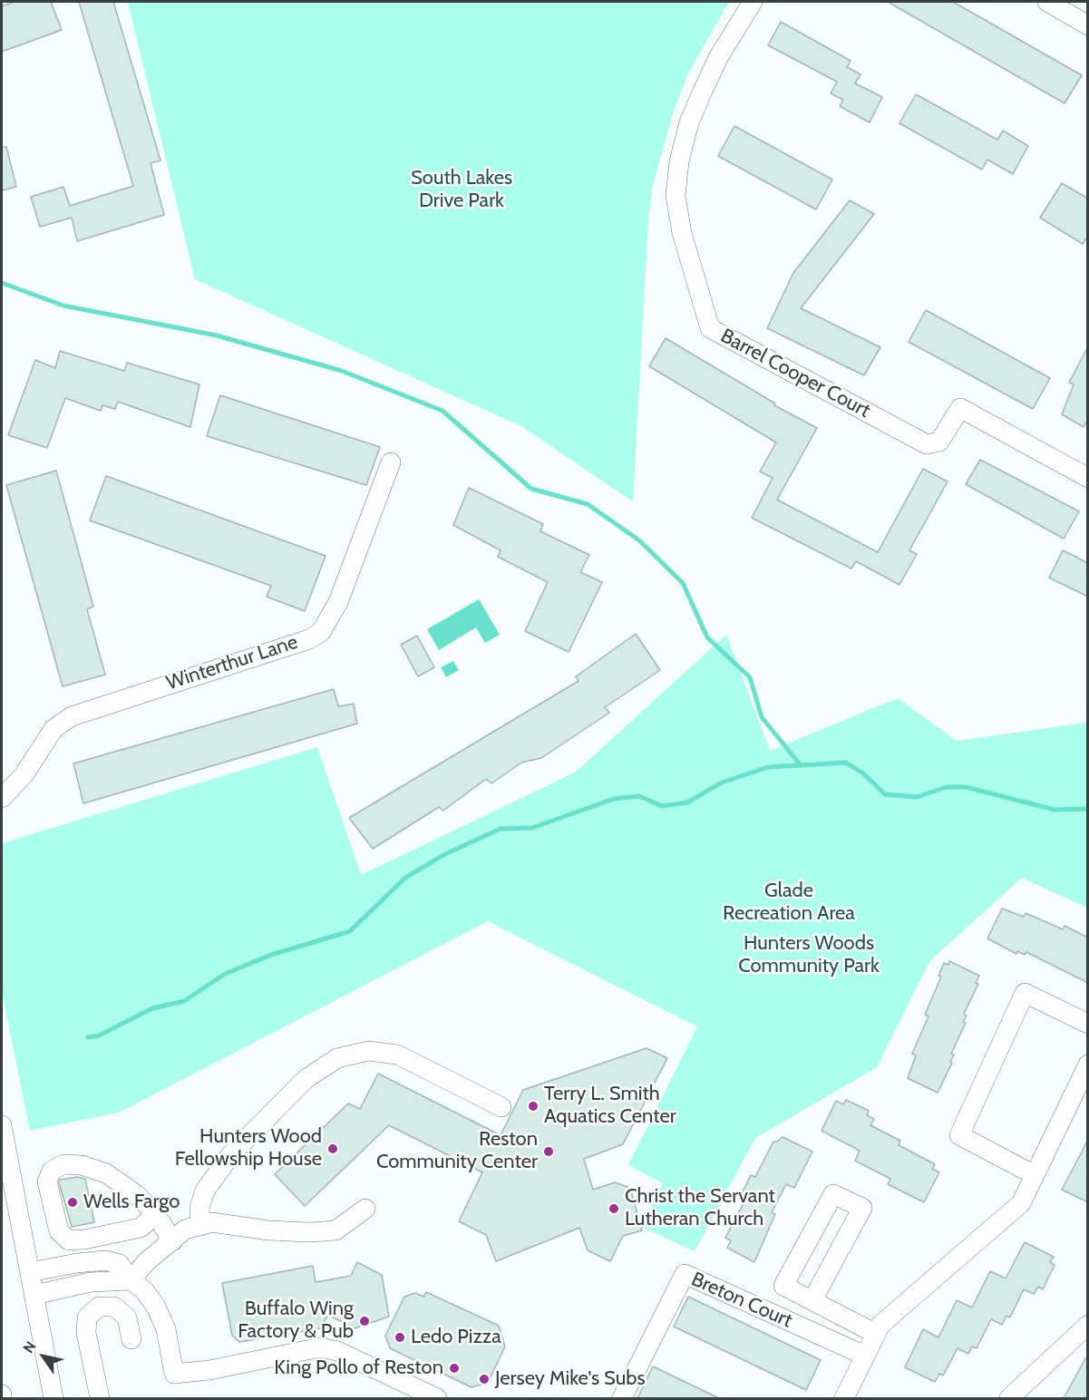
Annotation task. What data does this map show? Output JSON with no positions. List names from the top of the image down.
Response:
{
  "streets": {
    "street": ["Barrel Cooper Court", "Winterthur Lane", "Breton Court"]
  },
  "parks": ["South Lakes Drive Park", "Glade Recreation Area", "Hunters Woods Community Park"],
  "places": [
    "Terry L. Smith Aquatics Center",
    "Hunters Wood Fellowship House",
    "Reston Community Center",
    "Wells Fargo",
    "Christ the Servant Lutheran Church",
    "Buffalo Wing Factory & Pub",
    "Ledo Pizza",
    "King Pollo of Reston",
    "Jersey Mike's Subs"
  ],
  "north": "top left"
}
